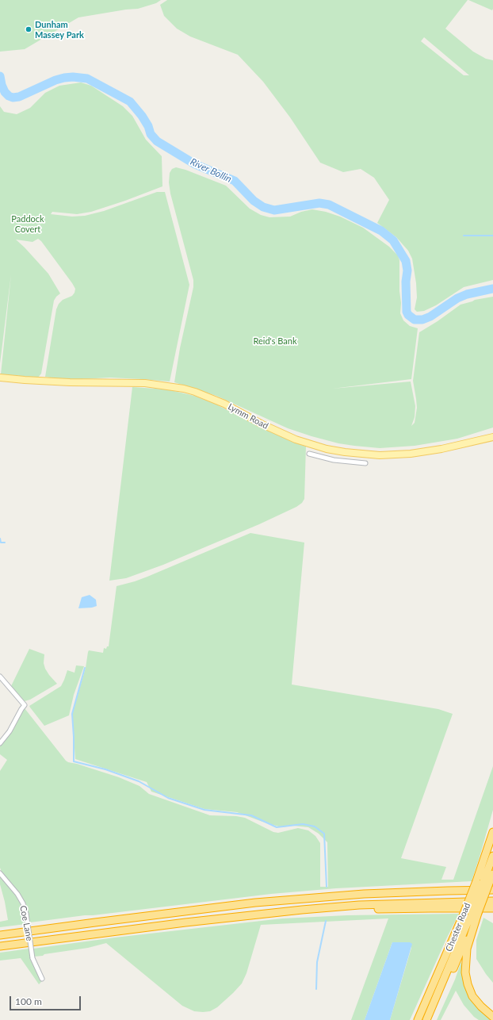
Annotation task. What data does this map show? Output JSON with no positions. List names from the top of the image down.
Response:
{
  "streets": {
    "highway": ["Chester Road"],
    "main road": ["Lymm Road"],
    "street": ["Coe Lane"]
  },
  "water": ["River Bollin"],
  "parks": ["Paddock Covert", "Reid's Bank"],
  "places": ["Dunham Massey Park"],
  "scale_bar": "100 m"
}
